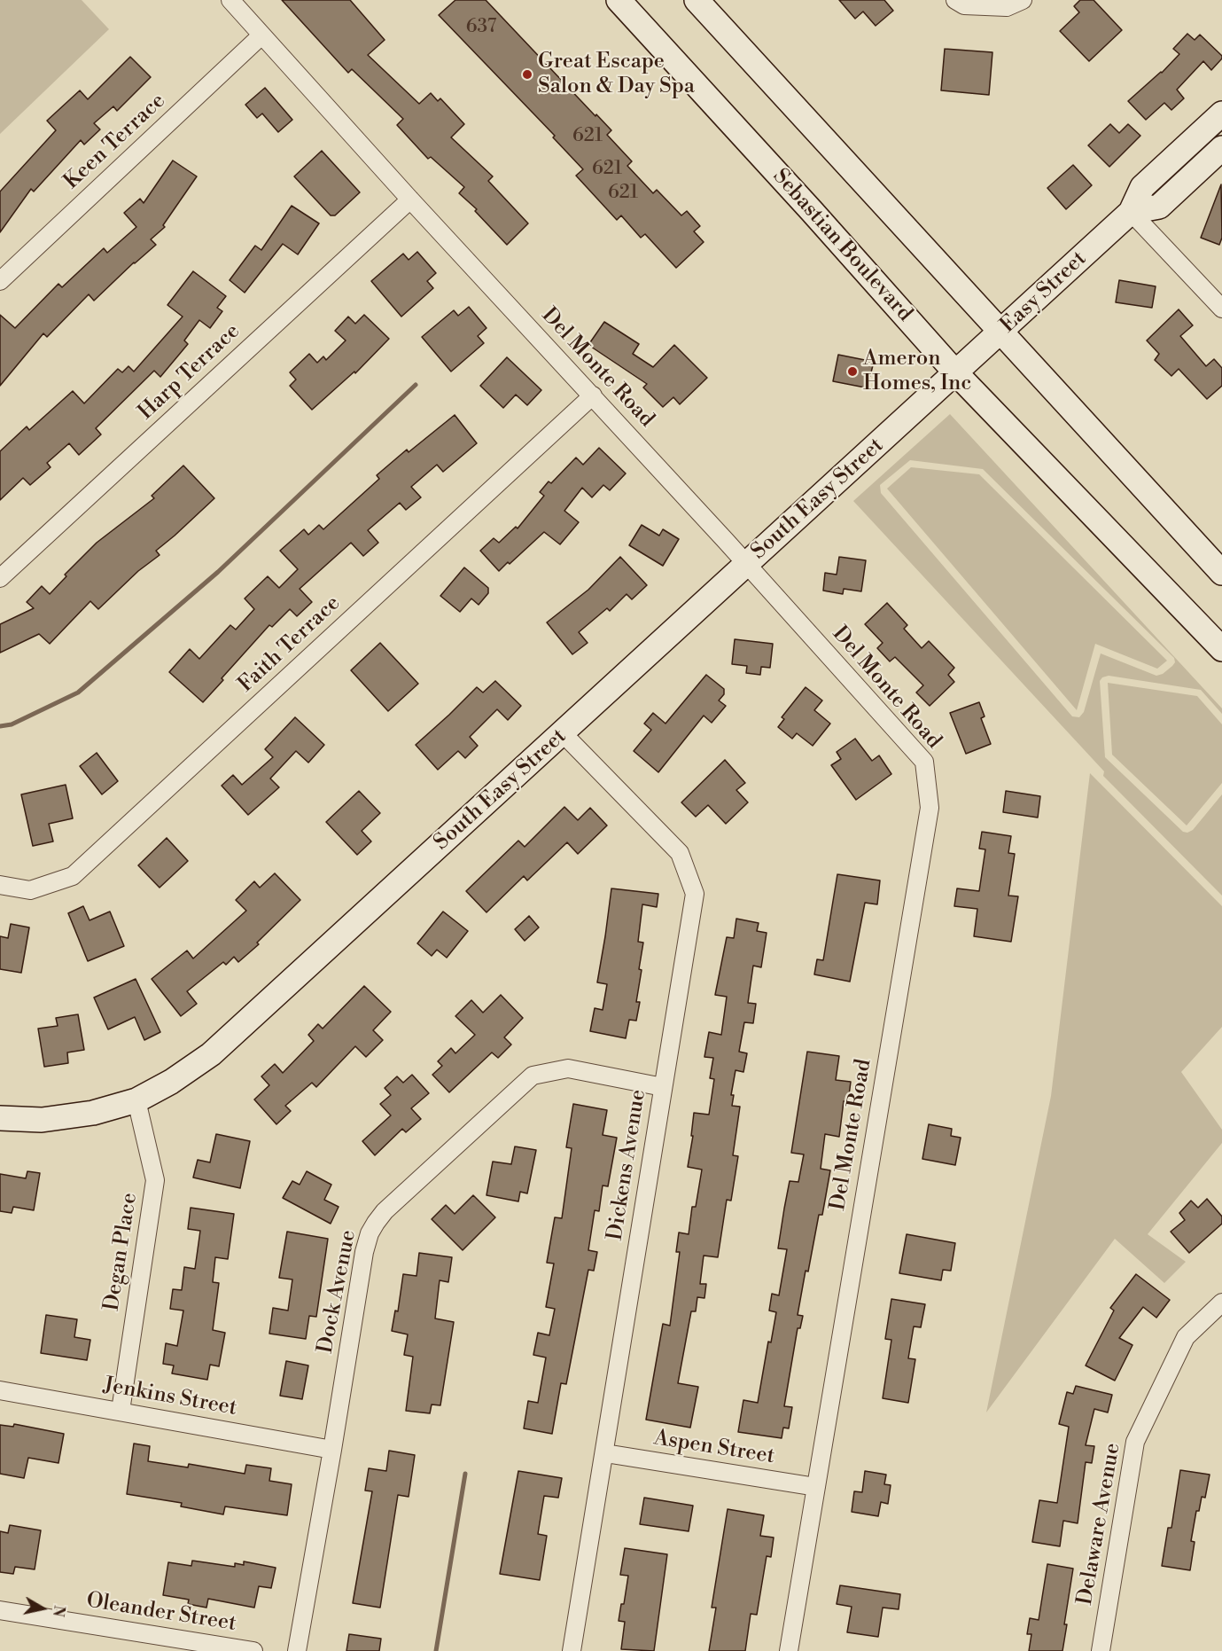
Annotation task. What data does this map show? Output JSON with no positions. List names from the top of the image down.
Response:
{
  "streets": {
    "street": [
      "Keen Terrace",
      "Sebastian Boulevard",
      "Easy Street",
      "Del Monte Road",
      "Harp Terrace",
      "South Easy Street",
      "Faith Terrace",
      "Dickens Avenue",
      "Degan Place",
      "Dock Avenue",
      "Jenkins Street",
      "Aspen Street",
      "Delaware Avenue",
      "Oleander Street"
    ]
  },
  "crossings": [
    ["Keen Terrace", "Del Monte Road"],
    ["Sebastian Boulevard", "Easy Street"],
    ["Sebastian Boulevard", "South Easy Street"],
    ["Easy Street", "South Easy Street"],
    ["Del Monte Road", "Harp Terrace"],
    ["Del Monte Road", "South Easy Street"],
    ["Del Monte Road", "Faith Terrace"],
    ["Del Monte Road", "Aspen Street"],
    ["South Easy Street", "Dickens Avenue"],
    ["South Easy Street", "Degan Place"],
    ["Dickens Avenue", "Dock Avenue"],
    ["Dickens Avenue", "Aspen Street"],
    ["Degan Place", "Jenkins Street"],
    ["Dock Avenue", "Jenkins Street"]
  ],
  "places": ["Great Escape Salon & Day Spa", "Ameron Homes, Inc"],
  "house_numbers": [
    "637",
    "621",
    "621",
    "621"
  ],
  "north": "right"
}
